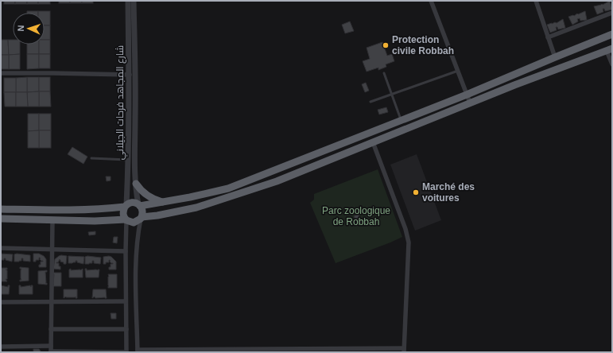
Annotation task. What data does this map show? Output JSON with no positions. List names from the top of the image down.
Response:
{
  "streets": {
    "street": ["شارع المجاهد فرحات الجيلاني"]
  },
  "parks": ["Parc zoologique de Robbah"],
  "places": ["Protection civile Robbah", "Marché des voitures"],
  "north": "left"
}
